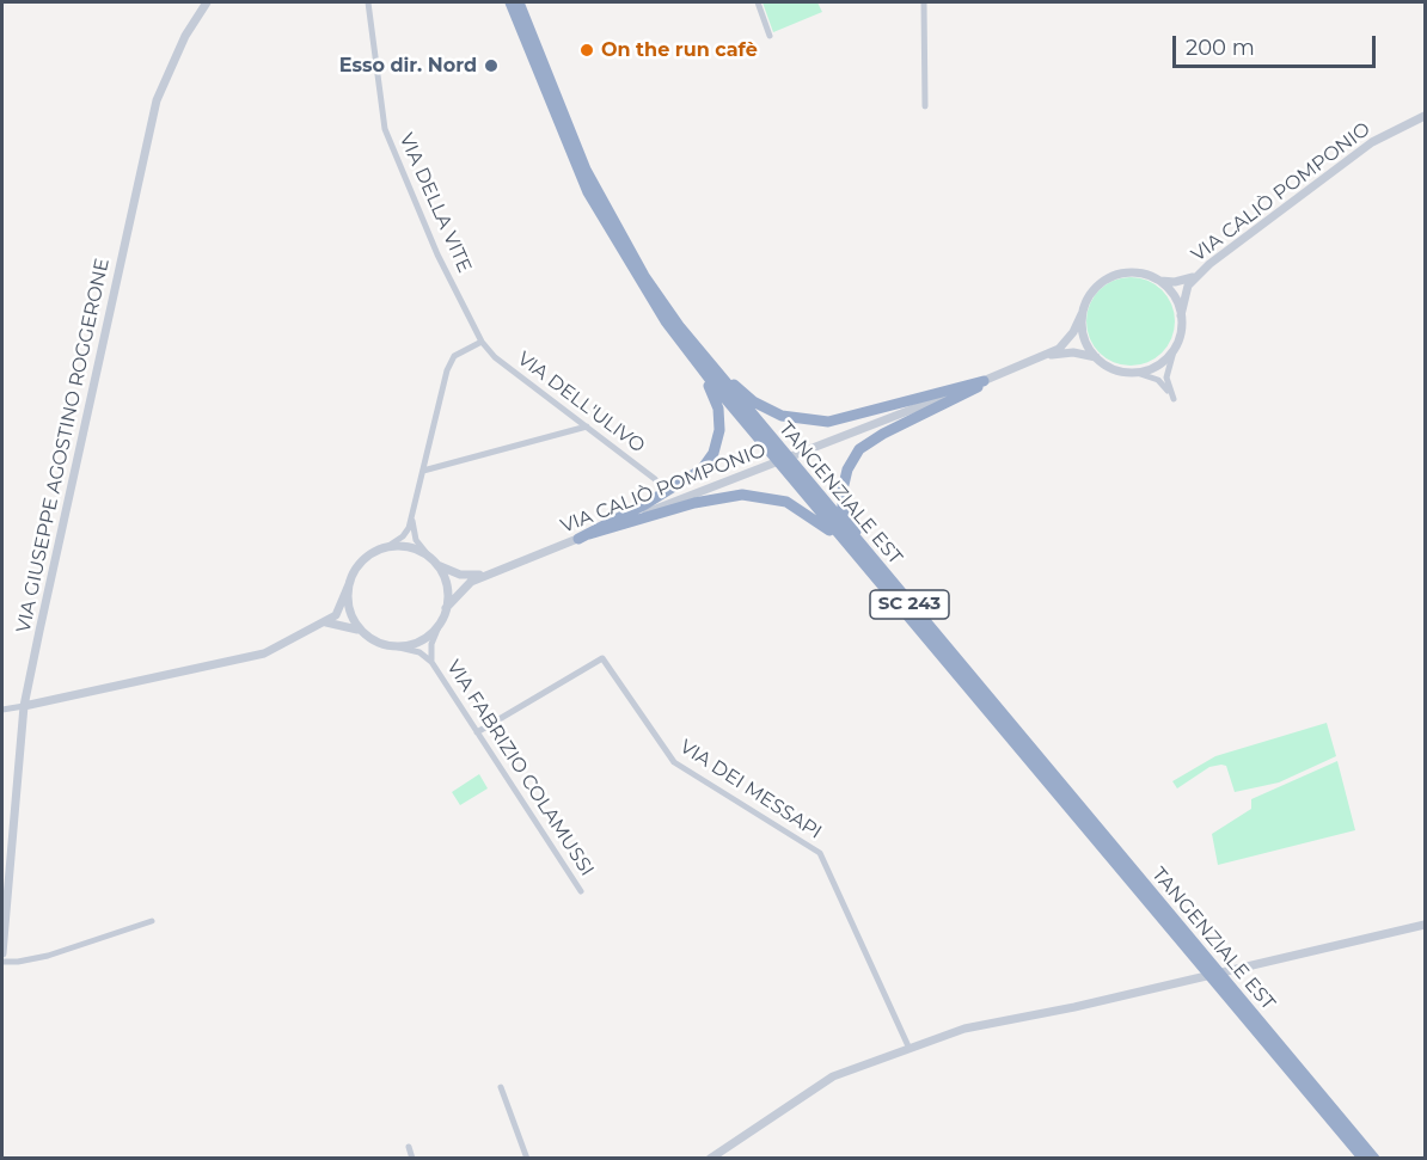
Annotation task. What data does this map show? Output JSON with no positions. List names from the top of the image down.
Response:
{
  "streets": {
    "highway": ["TANGENZIALE EST", "SC 243"],
    "street": [
      "VIA CALIÒ POMPONIO",
      "VIA DELLA VITE",
      "VIA DELL'ULIVO",
      "VIA GIUSEPPE AGOSTINO ROGGERONE",
      "VIA FABRIZIO COLAMUSSI",
      "VIA DEI MESSAPI"
    ]
  },
  "crossings": [
    ["VIA DELLA VITE", "VIA DELL'ULIVO"],
    ["VIA FABRIZIO COLAMUSSI", "VIA DEI MESSAPI"]
  ],
  "places": ["On the run cafè", "Esso dir. Nord"],
  "scale_bar": "200 m"
}
